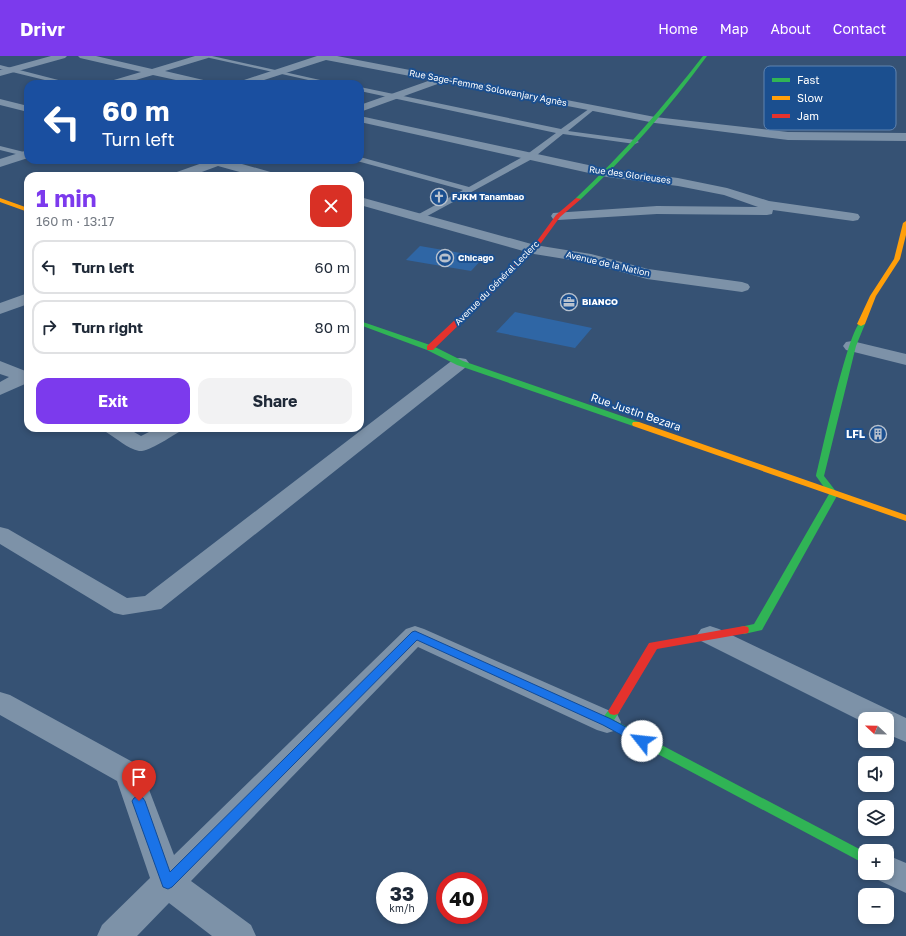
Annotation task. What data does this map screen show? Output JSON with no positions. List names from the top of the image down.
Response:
{
  "streets": {
    "street": [
      "Rue Sage-Femme Solowanjary Agnès",
      "Rue des Glorieuses",
      "Avenue de la Nation",
      "Avenue du Général Leclerc",
      "Rue Justin Bezara"
    ]
  },
  "crossings": [
    ["Rue Sage-Femme Solowanjary Agnès", "Avenue du Général Leclerc"],
    ["Rue des Glorieuses", "Avenue du Général Leclerc"],
    ["Avenue de la Nation", "Avenue du Général Leclerc"],
    ["Avenue du Général Leclerc", "Rue Justin Bezara"]
  ],
  "places": {
    "church": ["FJKM Tanambao"],
    "sports": ["Chicago"],
    "office": ["BIANCO"],
    "building": ["LFL"]
  },
  "legend": ["Fast", "Slow", "Jam"],
  "north": "left",
  "page": {
    "header": "Drivr",
    "nav": [
      "Home",
      "Map",
      "About",
      "Contact"
    ],
    "turn": ["60 m", "Turn left"],
    "heading": ["1 min", "160 m · 13:17"],
    "list": [
      {
        "name": "Turn left",
        "value": "60 m"
      },
      {
        "name": "Turn right",
        "value": "80 m"
      }
    ],
    "buttons": ["Exit", "Share"],
    "map_buttons": ["+", "−"],
    "speed": "33 km/h",
    "limit": "40"
  }
}
